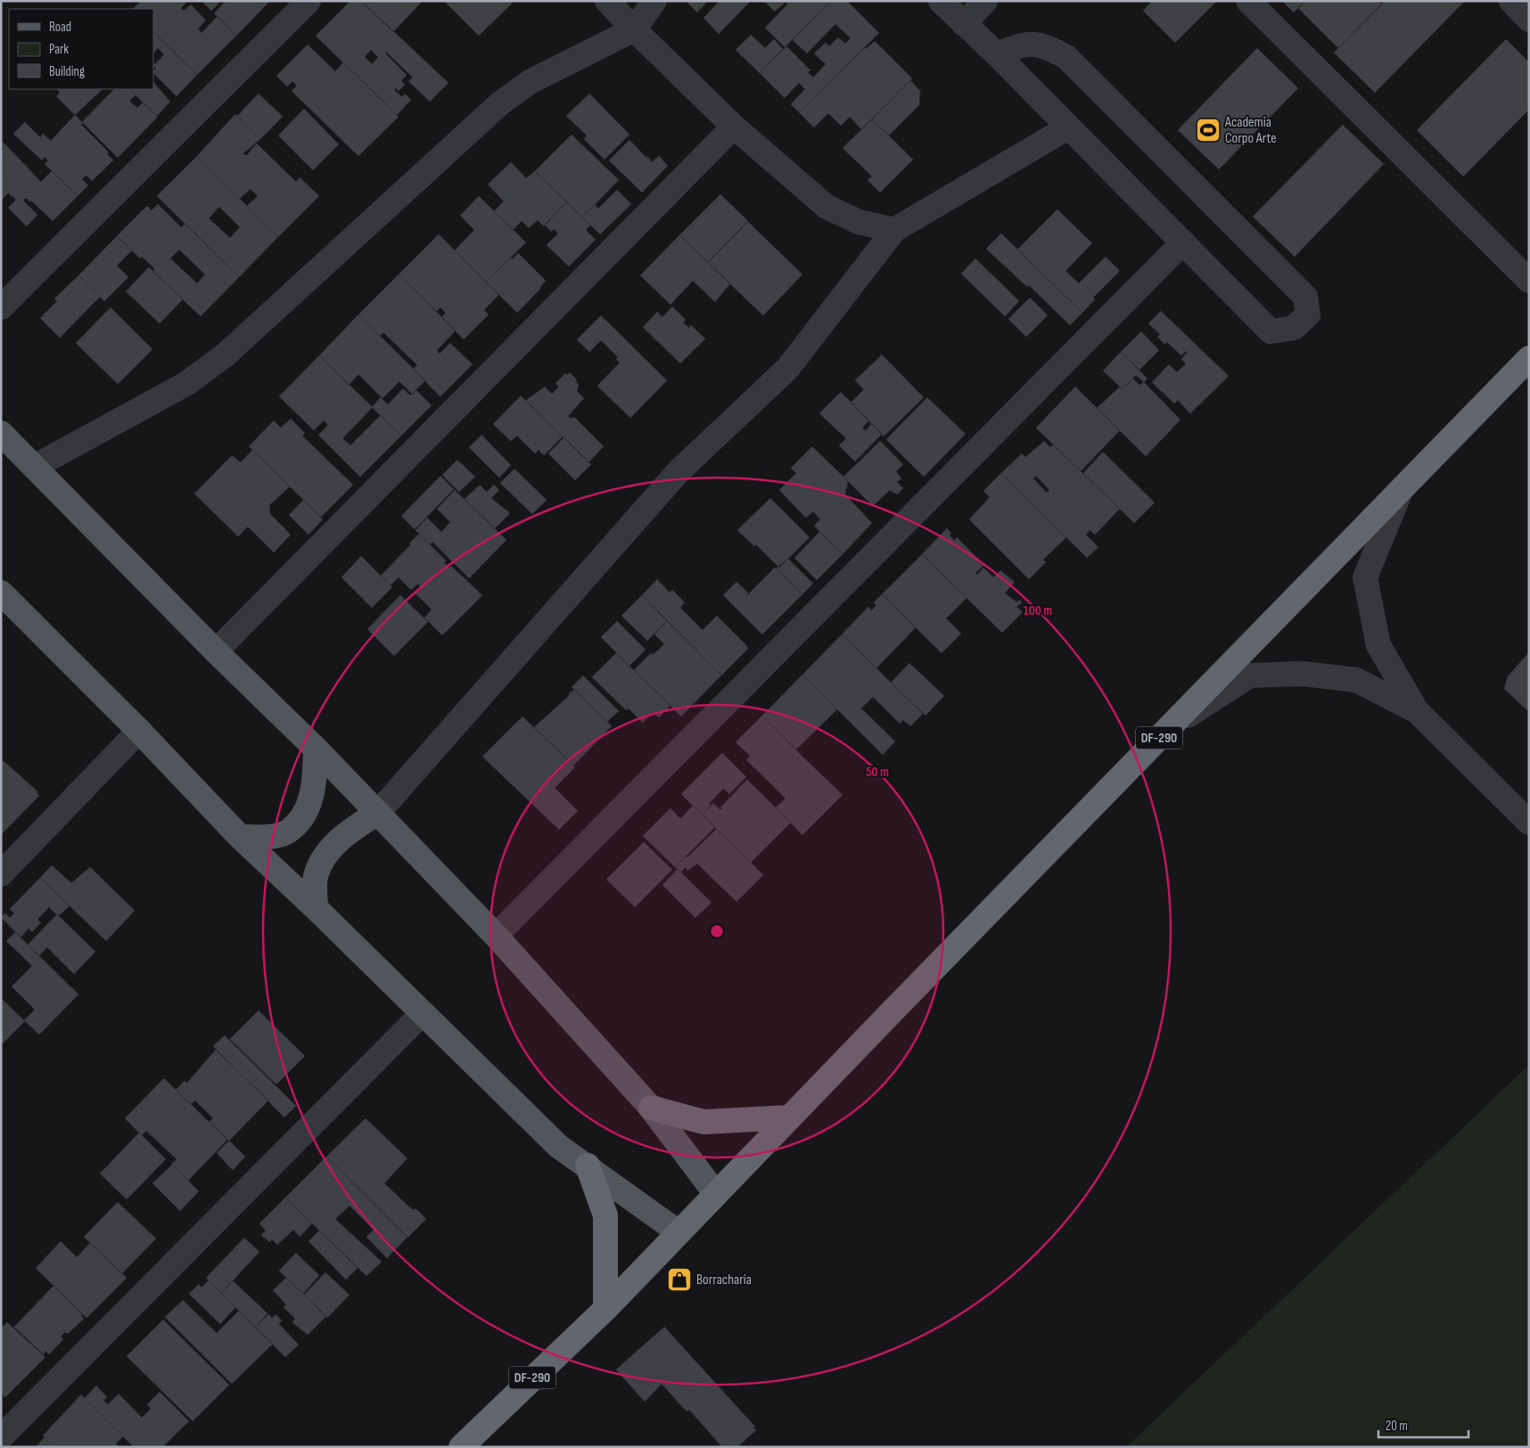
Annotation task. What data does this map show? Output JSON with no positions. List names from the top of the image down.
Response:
{
  "streets": {
    "highway": ["DF-290"]
  },
  "places": {
    "sports": ["Academia Corpo Arte"],
    "shop": ["Borracharia"]
  },
  "legend": ["Road", "Park", "Building"],
  "scale_bar": "20 m",
  "rings": ["100 m", "50 m"]
}
